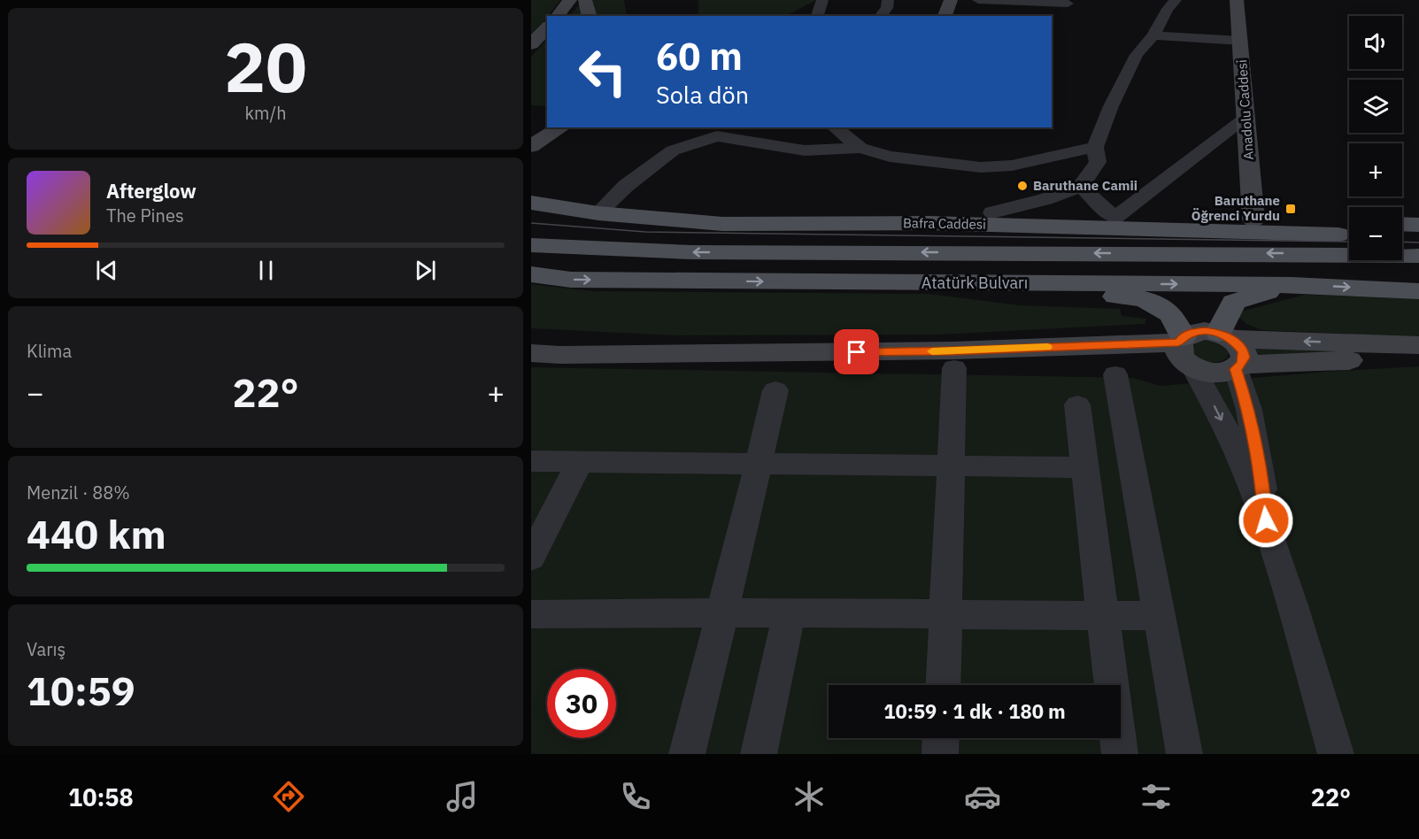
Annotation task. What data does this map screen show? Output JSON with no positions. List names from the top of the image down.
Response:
{
  "streets": {
    "main road": ["Anadolu Caddesi", "Bafra Caddesi", "Atatürk Bulvarı"]
  },
  "crossings": [
    ["Anadolu Caddesi", "Bafra Caddesi"]
  ],
  "places": {
    "other": ["Baruthane Camii"],
    "transit": ["Baruthane Öğrenci Yurdu"]
  },
  "page": {
    "tile": [
      ["20", "km/h"],
      "Klima",
      ["Menzil · 88%", "440 km"],
      ["Varış", "10:59"]
    ],
    "map_buttons": ["+", "−"],
    "turn": ["60 m", "Sola dön"],
    "song": ["Afterglow", "The Pines"],
    "heat": ["−", "22°", "+"],
    "limit": "30",
    "trip": "10:59 · 1 dk · 180 m",
    "tabs": ["10:58", "22°"]
  }
}
